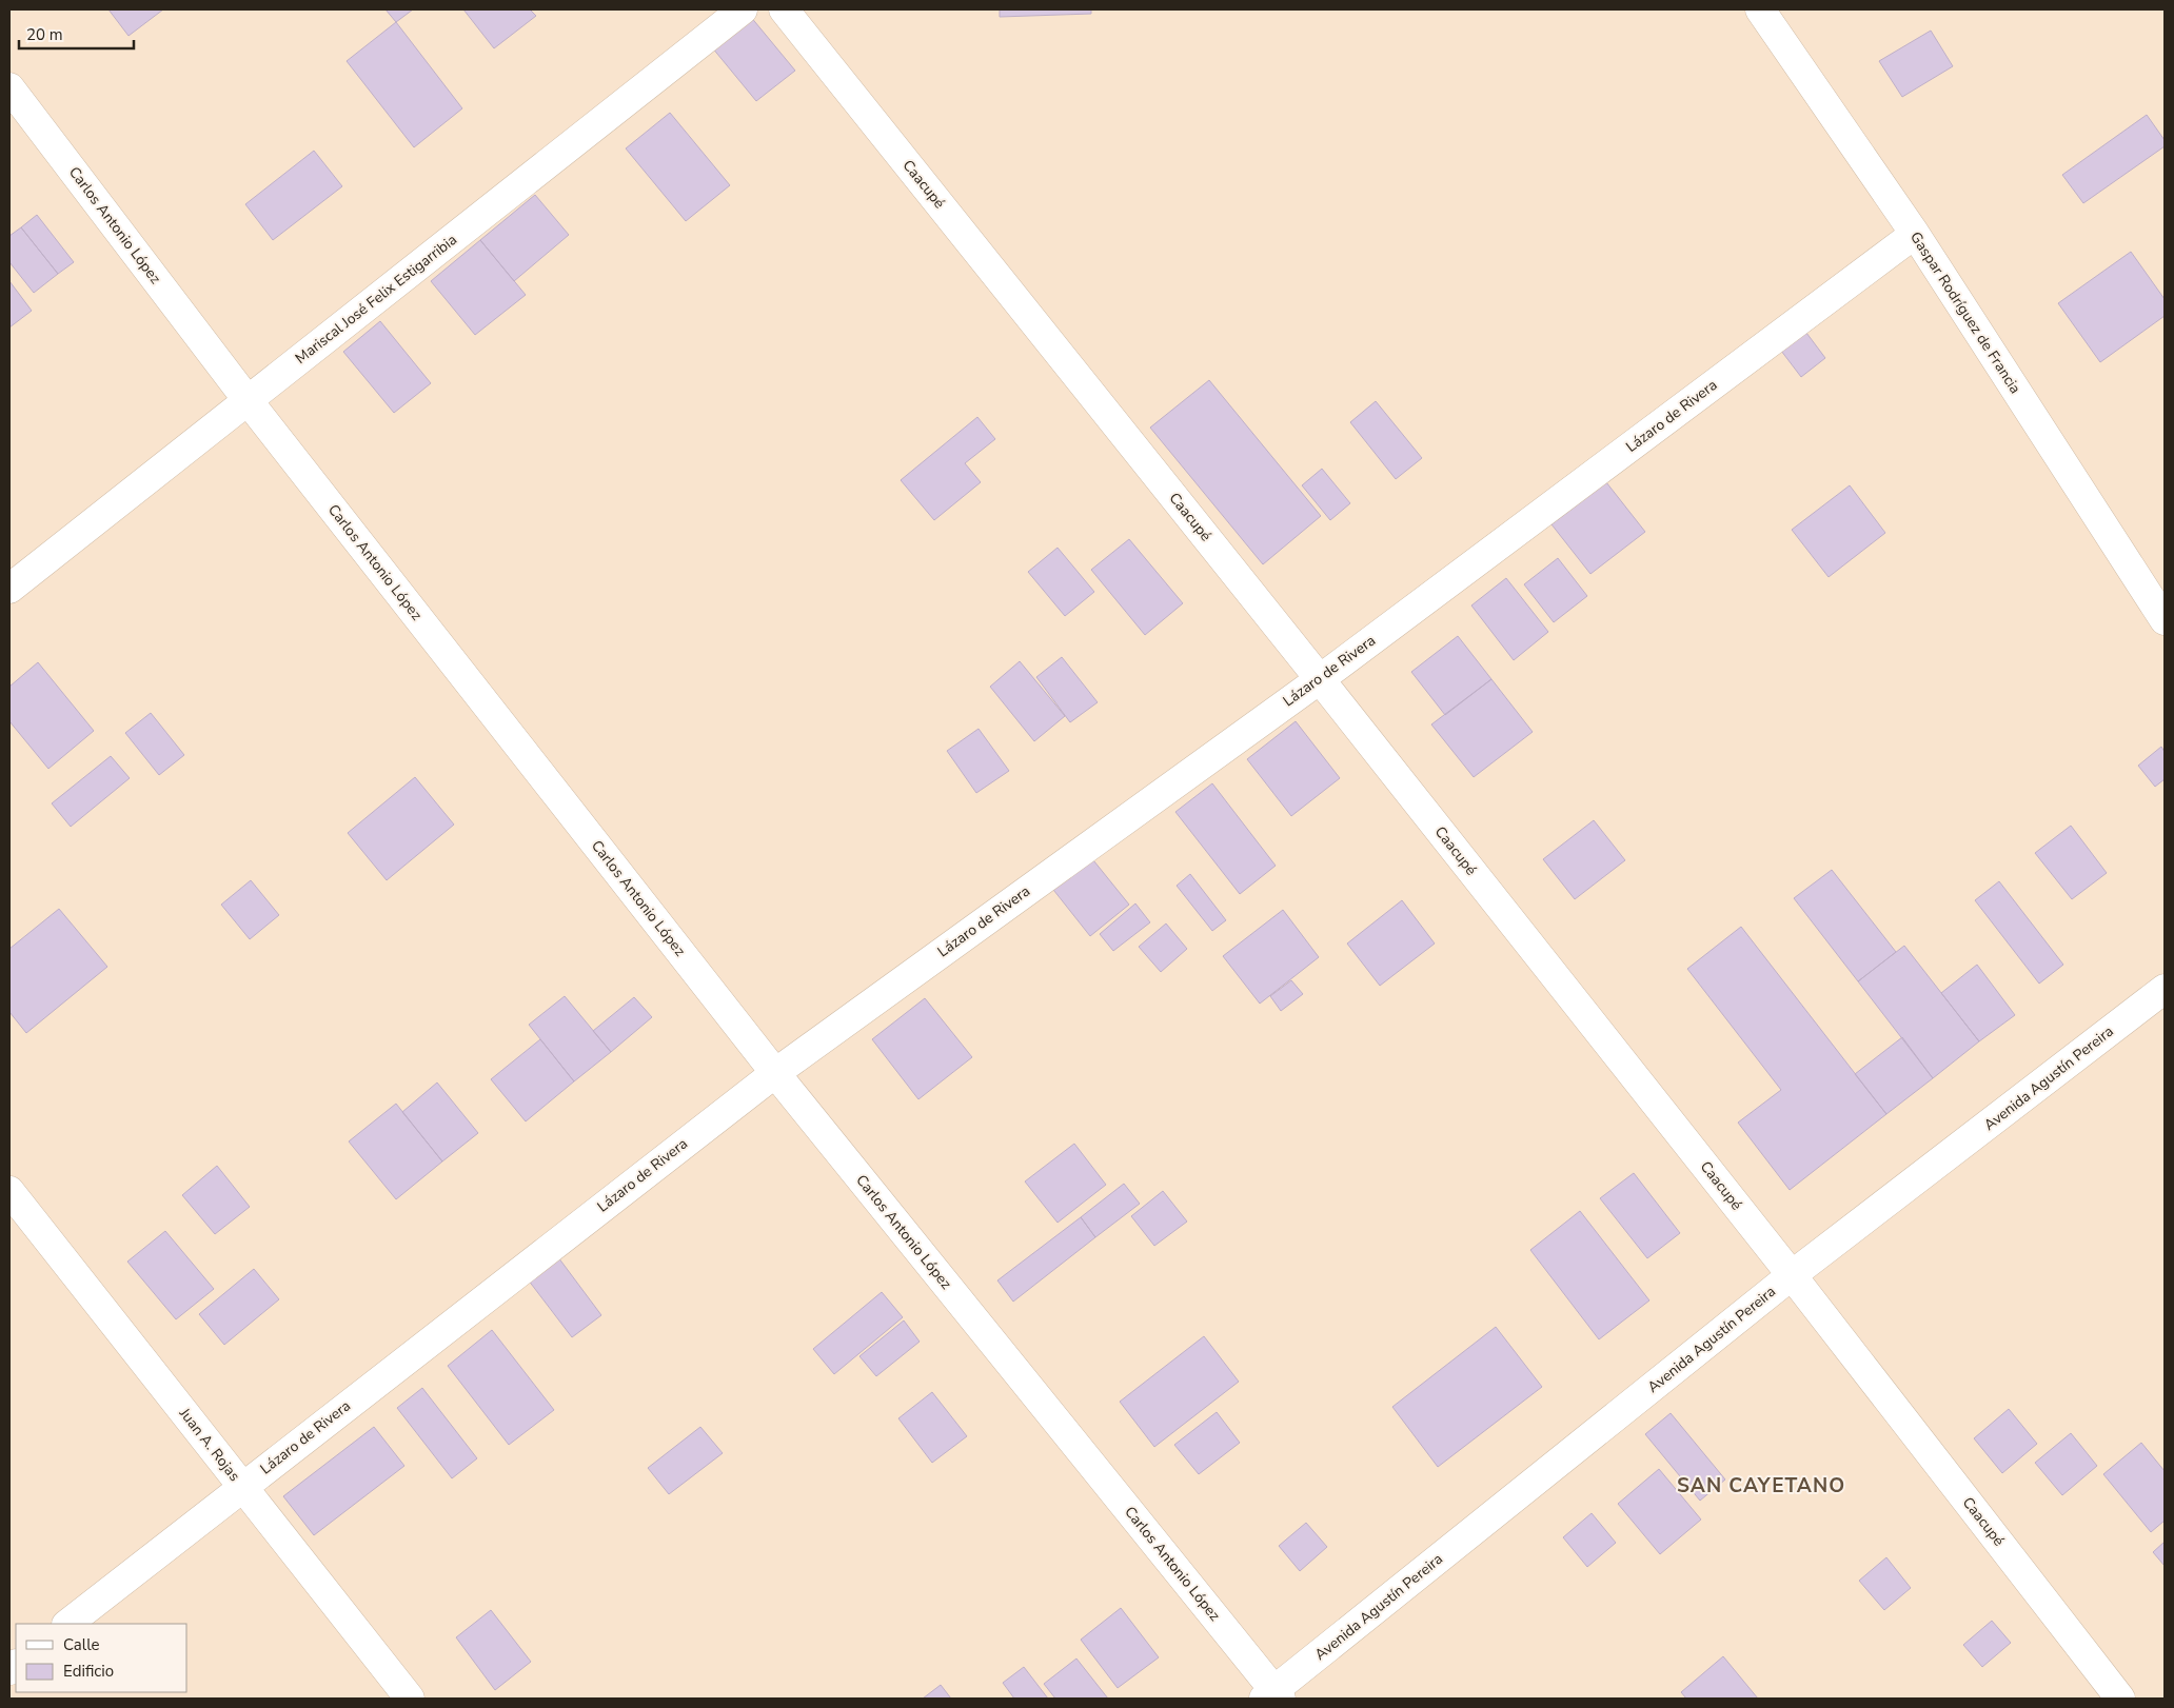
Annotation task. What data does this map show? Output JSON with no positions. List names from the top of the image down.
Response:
{
  "streets": {
    "street": [
      "Caacupé",
      "Carlos Antonio López",
      "Mariscal José Felix Estigarribia",
      "Gaspar Rodríguez de Francia",
      "Lázaro de Rivera",
      "Avenida Agustín Pereira",
      "Juan A. Rojas"
    ]
  },
  "crossings": [
    ["Caacupé", "Lázaro de Rivera"],
    ["Caacupé", "Avenida Agustín Pereira"],
    ["Carlos Antonio López", "Mariscal José Felix Estigarribia"],
    ["Carlos Antonio López", "Lázaro de Rivera"],
    ["Carlos Antonio López", "Avenida Agustín Pereira"],
    ["Gaspar Rodríguez de Francia", "Lázaro de Rivera"],
    ["Lázaro de Rivera", "Juan A. Rojas"]
  ],
  "districts": ["SAN CAYETANO"],
  "legend": ["Calle", "Edificio"],
  "scale_bar": "20 m"
}
